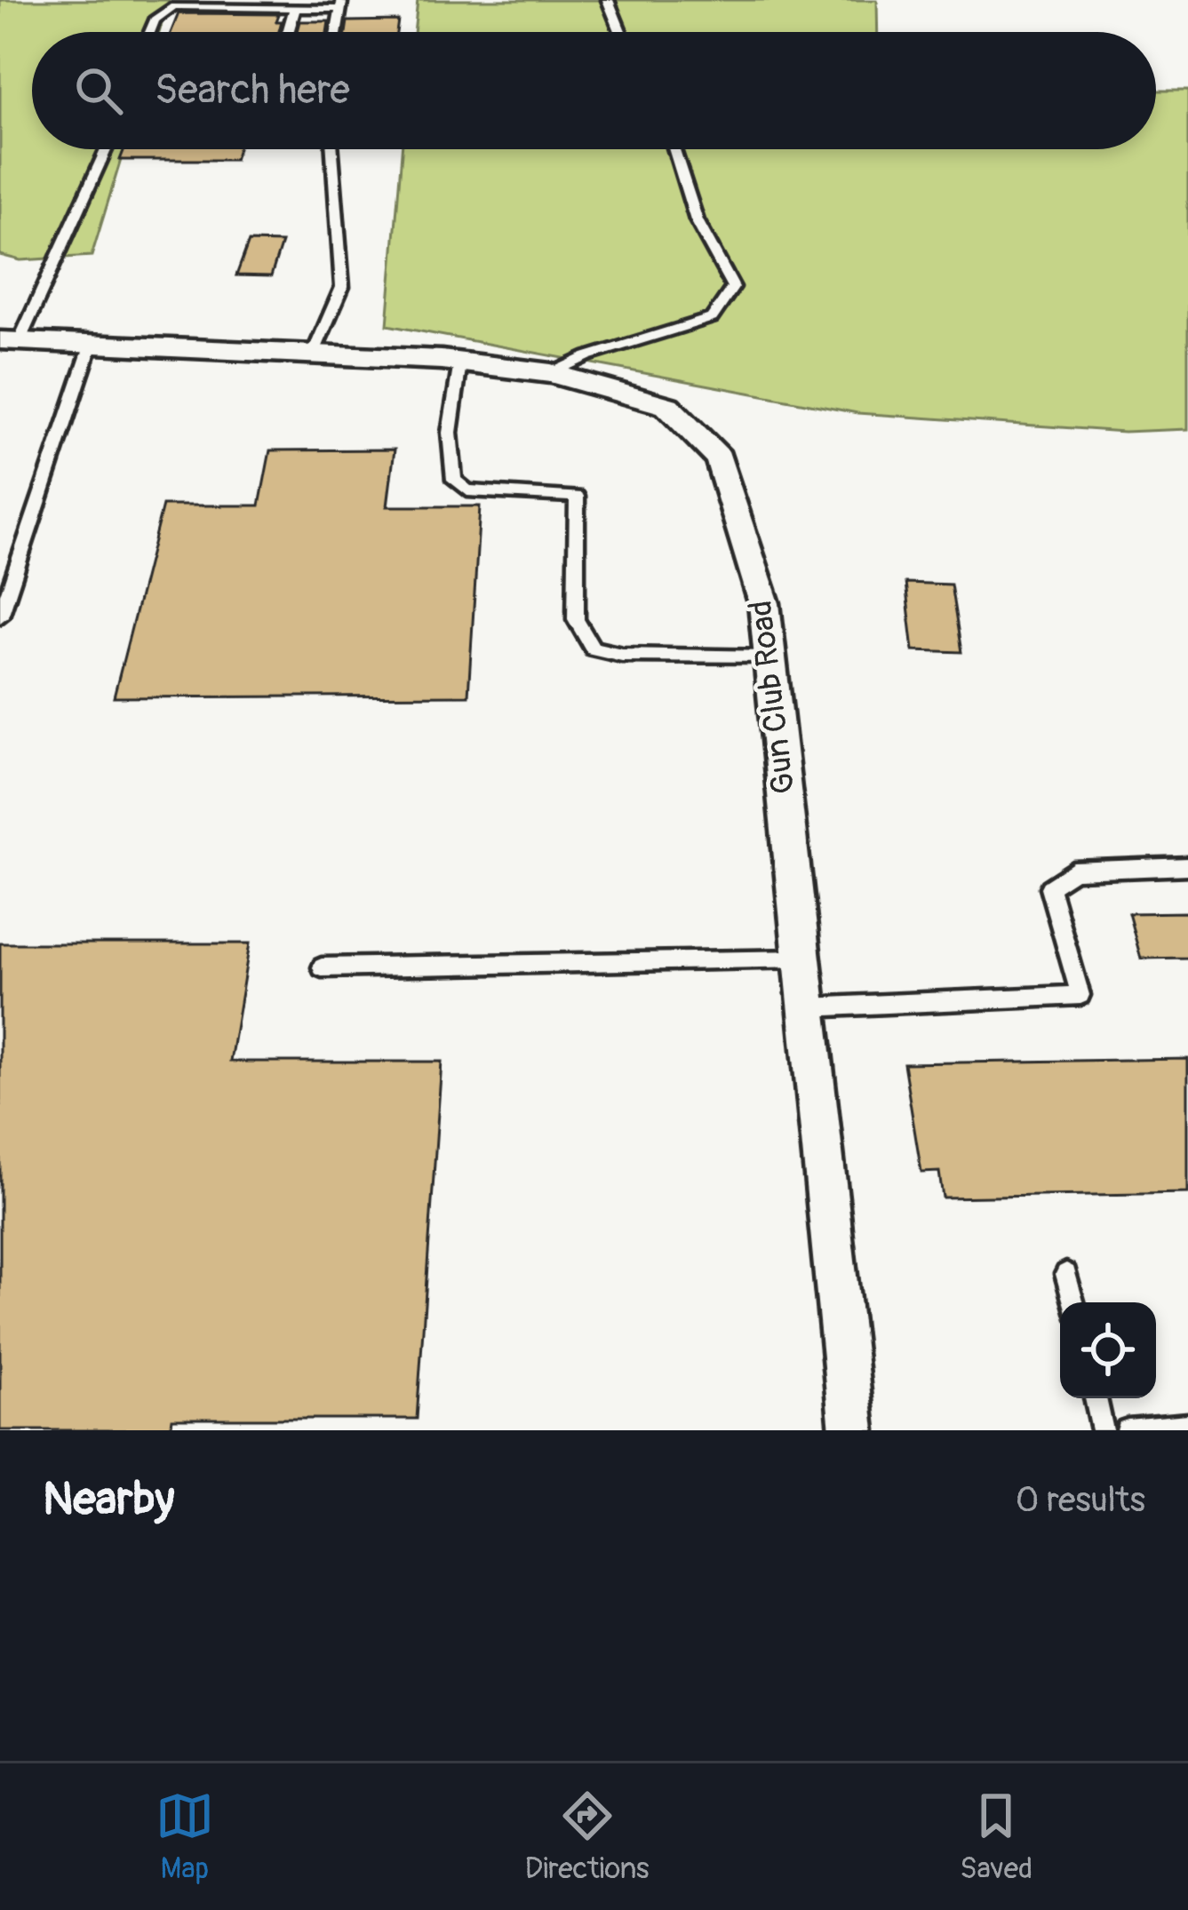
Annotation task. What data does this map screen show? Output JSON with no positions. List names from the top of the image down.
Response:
{
  "streets": {
    "street": ["Gun Club Road"]
  },
  "page": {
    "search": "Search here",
    "heading": ["Nearby", "0 results"],
    "nav": ["Map", "Directions", "Saved"]
  }
}
